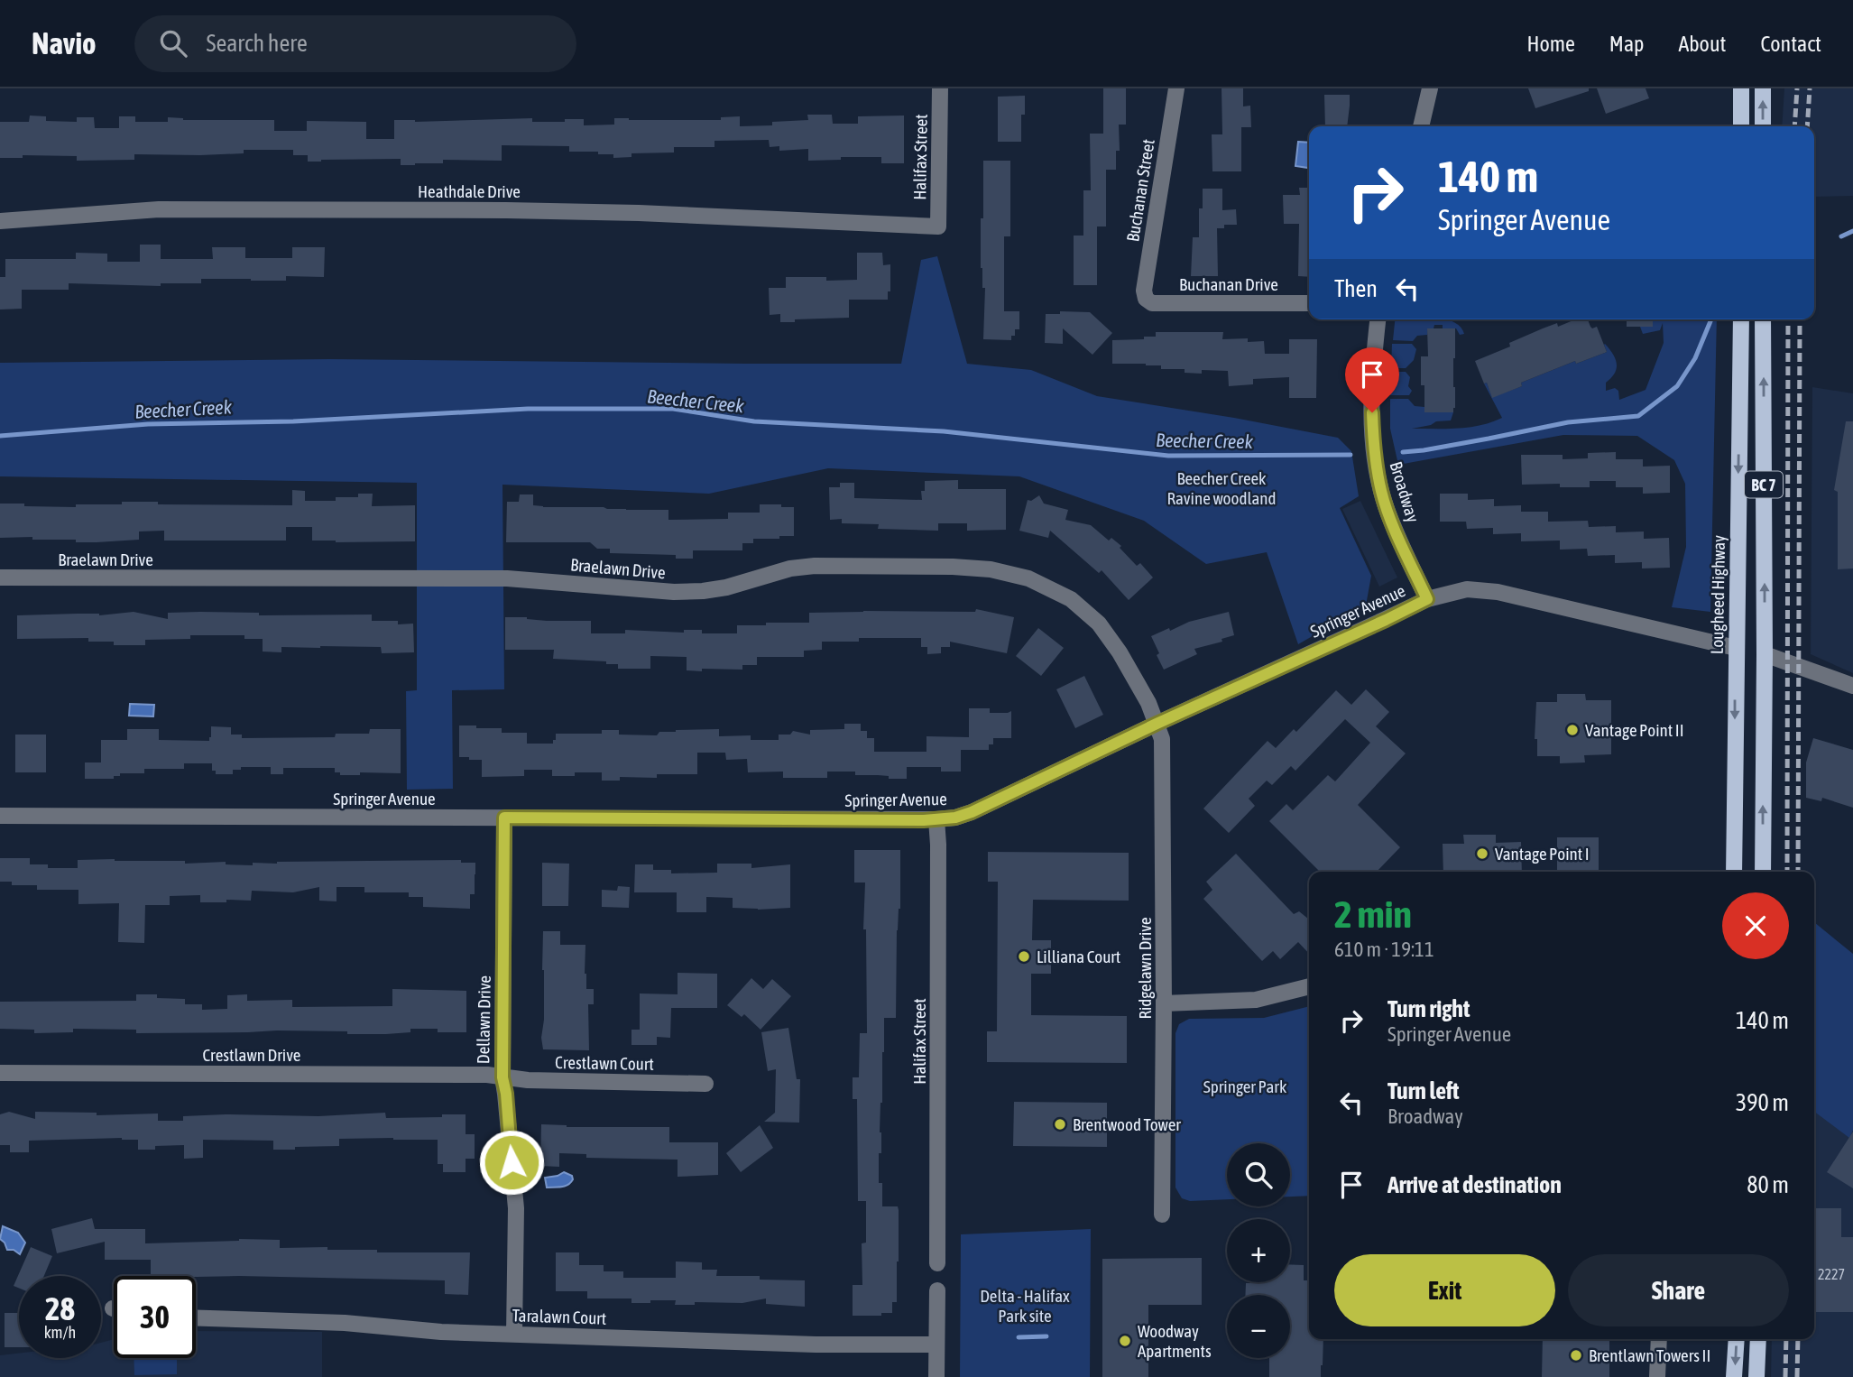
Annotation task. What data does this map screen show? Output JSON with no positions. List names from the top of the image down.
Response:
{
  "streets": {
    "main road": ["BC 7", "Lougheed Highway"],
    "street": [
      "Halifax Street",
      "Buchanan Street",
      "Heathdale Drive",
      "Buchanan Drive",
      "Broadway",
      "Braelawn Drive",
      "Springer Avenue",
      "Ridgelawn Drive",
      "Dellawn Drive",
      "Crestlawn Drive",
      "Crestlawn Court",
      "Taralawn Court"
    ]
  },
  "crossings": [
    ["Halifax Street", "Heathdale Drive"],
    ["Halifax Street", "Springer Avenue"],
    ["Buchanan Street", "Buchanan Drive"],
    ["Broadway", "Springer Avenue"],
    ["Braelawn Drive", "Springer Avenue"],
    ["Braelawn Drive", "Ridgelawn Drive"],
    ["Lougheed Highway", "Springer Avenue"],
    ["Springer Avenue", "Ridgelawn Drive"],
    ["Springer Avenue", "Dellawn Drive"],
    ["Dellawn Drive", "Crestlawn Drive"],
    ["Dellawn Drive", "Crestlawn Court"],
    ["Dellawn Drive", "Taralawn Court"],
    ["Crestlawn Drive", "Crestlawn Court"]
  ],
  "water": ["Beecher Creek"],
  "parks": ["Beecher Creek Ravine woodland", "Springer Park", "Delta - Halifax Park site"],
  "places": [
    "Vantage Point II",
    "Vantage Point I",
    "Lilliana Court",
    "Brentwood Tower",
    "Woodway Apartments",
    "Brentlawn Towers II"
  ],
  "house_numbers": ["2227"],
  "page": {
    "header": "Navio",
    "search": "Search here",
    "nav": [
      "Home",
      "Map",
      "About",
      "Contact"
    ],
    "turn": ["140 m", "Springer Avenue"],
    "then": "Then",
    "heading": ["2 min", "610 m · 19:11"],
    "list": [
      {
        "name": "Turn right",
        "note": "Springer Avenue",
        "value": "140 m"
      },
      {
        "name": "Turn left",
        "note": "Broadway",
        "value": "390 m"
      },
      {
        "name": "Arrive at destination",
        "value": "80 m"
      }
    ],
    "map_buttons": ["+", "−"],
    "buttons": ["Exit", "Share"],
    "speed": "28 km/h",
    "limit": "30"
  }
}
